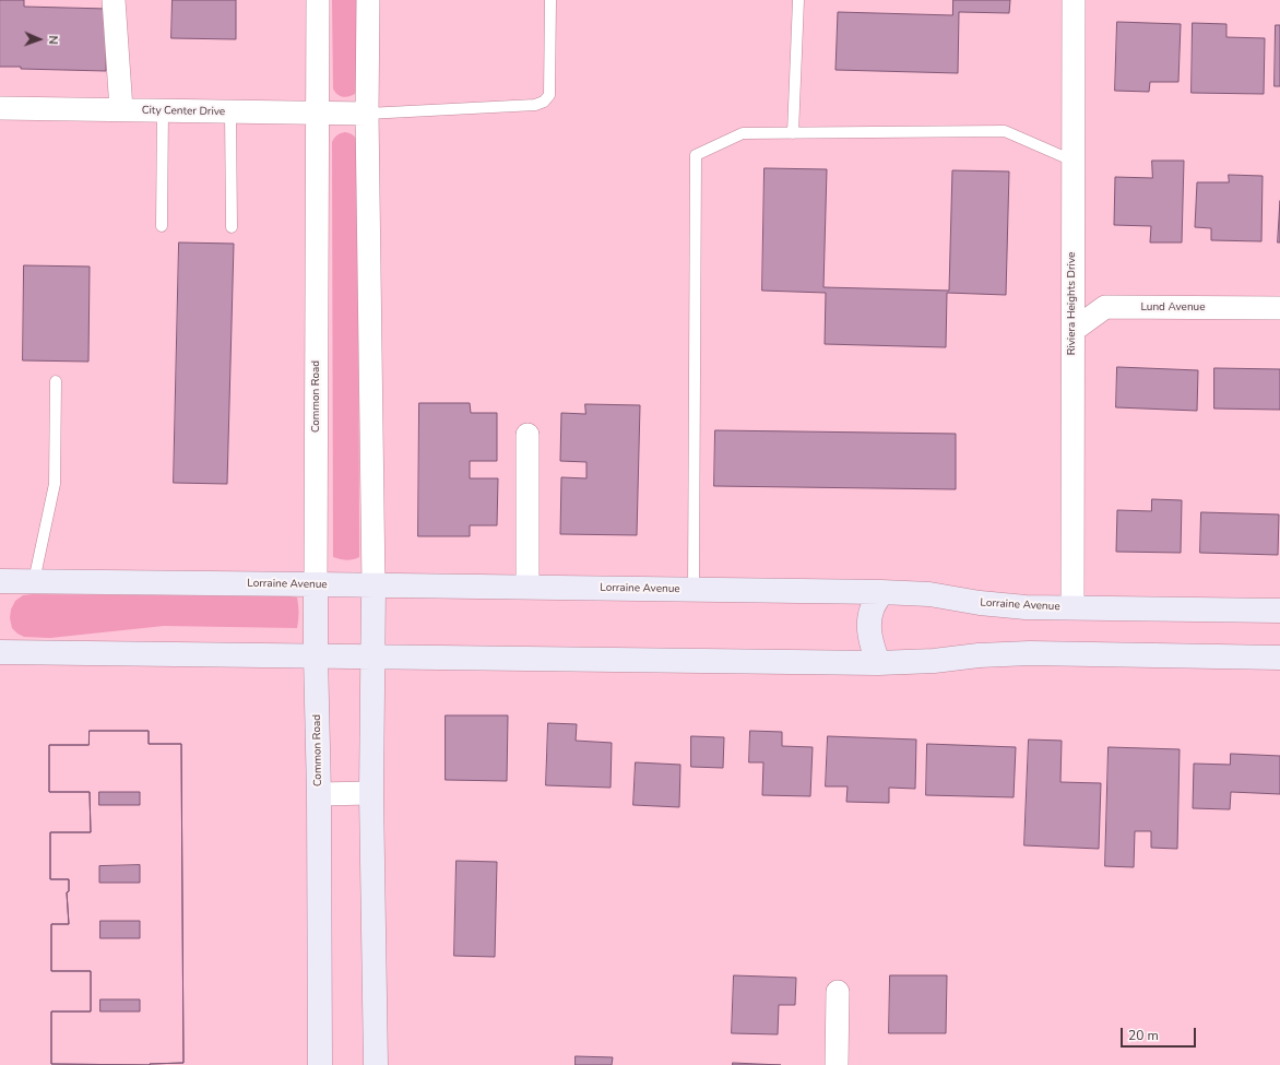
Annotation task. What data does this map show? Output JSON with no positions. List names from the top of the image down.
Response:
{
  "streets": {
    "street": [
      "City Center Drive",
      "Riviera Heights Drive",
      "Lund Avenue",
      "Common Road",
      "Lorraine Avenue"
    ]
  },
  "crossings": [
    ["City Center Drive", "Common Road"],
    ["Riviera Heights Drive", "Lund Avenue"],
    ["Riviera Heights Drive", "Lorraine Avenue"],
    ["Common Road", "Lorraine Avenue"]
  ],
  "scale_bar": "20 m",
  "north": "right"
}
